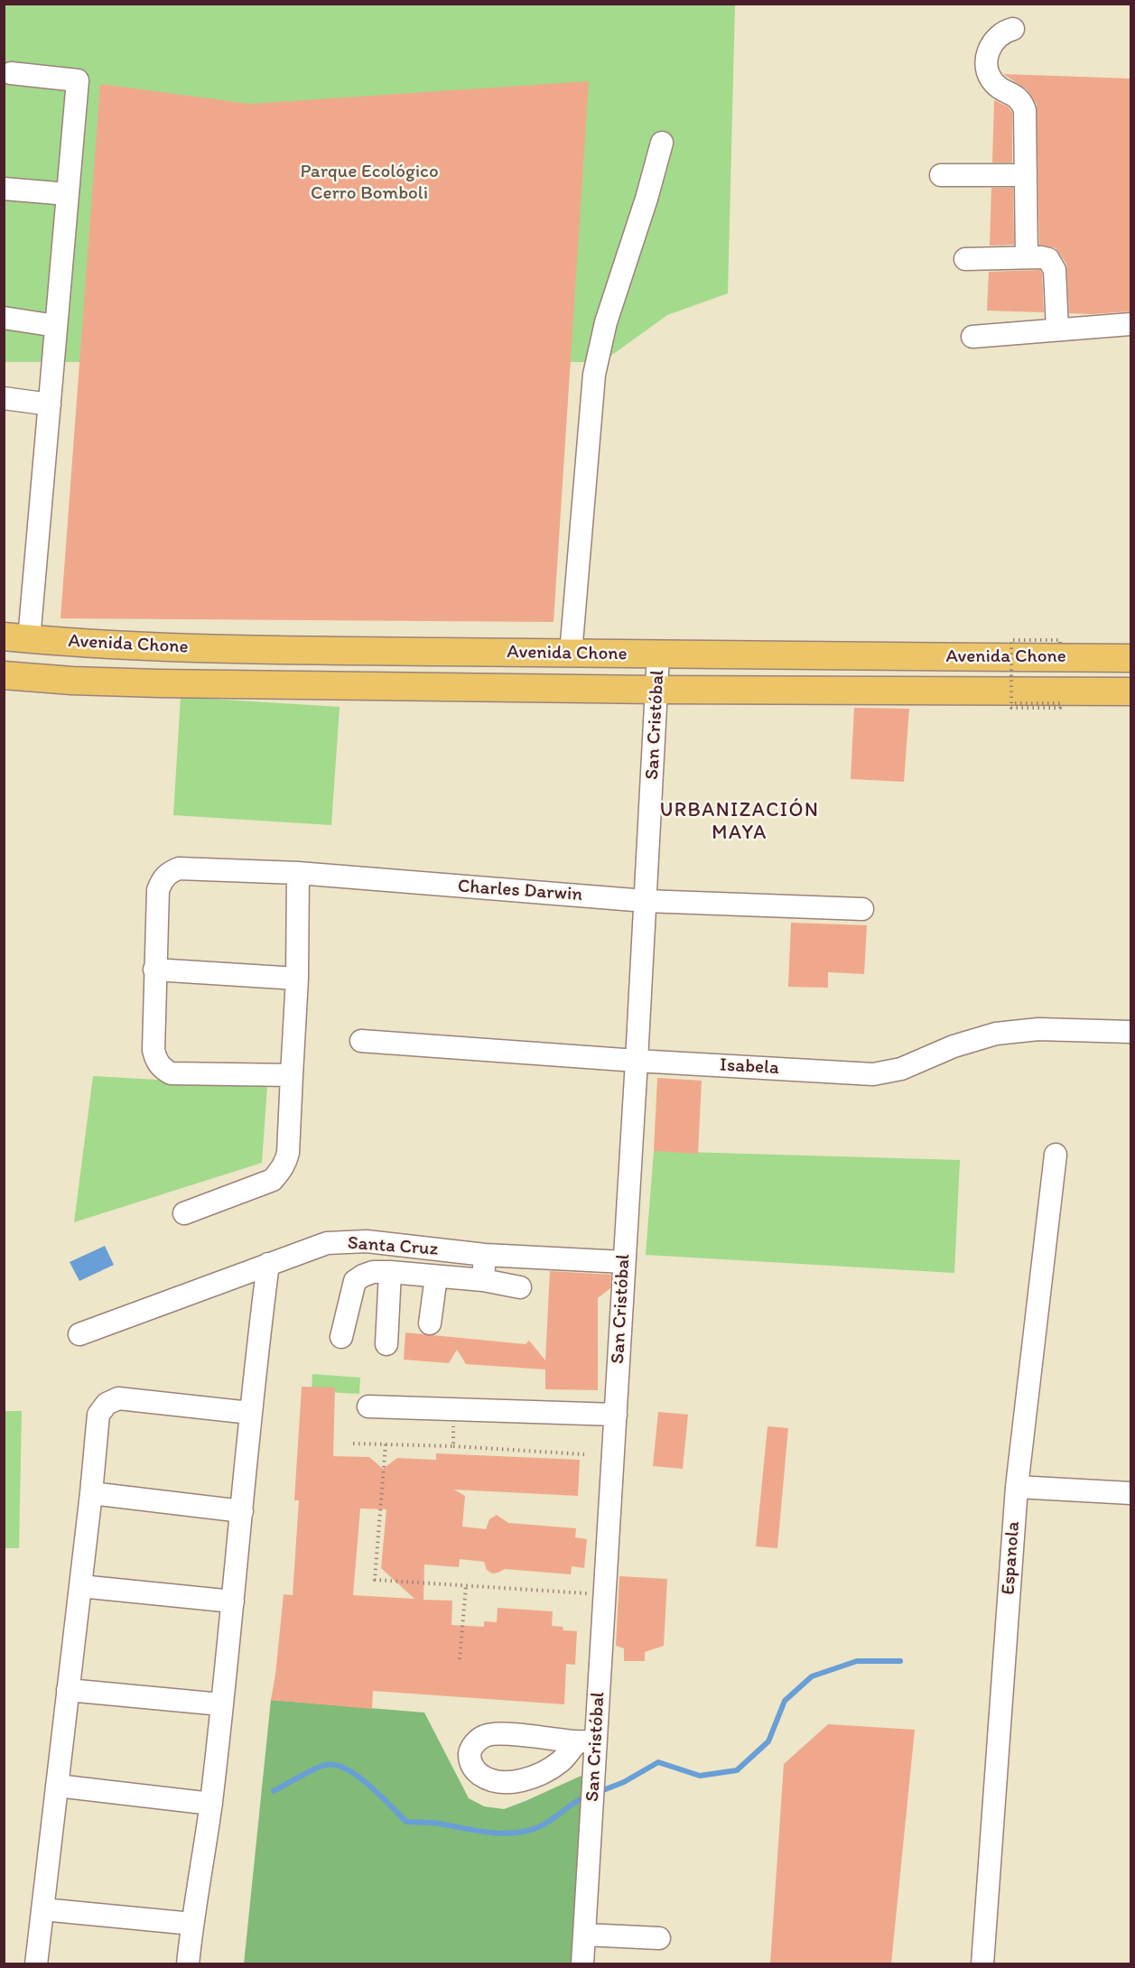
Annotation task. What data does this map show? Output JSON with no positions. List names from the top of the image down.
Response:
{
  "streets": {
    "main road": ["Avenida Chone"],
    "street": [
      "San Cristóbal",
      "Charles Darwin",
      "Isabela",
      "Santa Cruz",
      "Espanola"
    ]
  },
  "crossings": [
    ["Avenida Chone", "San Cristóbal"],
    ["San Cristóbal", "Charles Darwin"],
    ["San Cristóbal", "Isabela"],
    ["San Cristóbal", "Santa Cruz"]
  ],
  "districts": ["URBANIZACIÓN MAYA"],
  "parks": ["Parque Ecológico Cerro Bomboli"]
}
